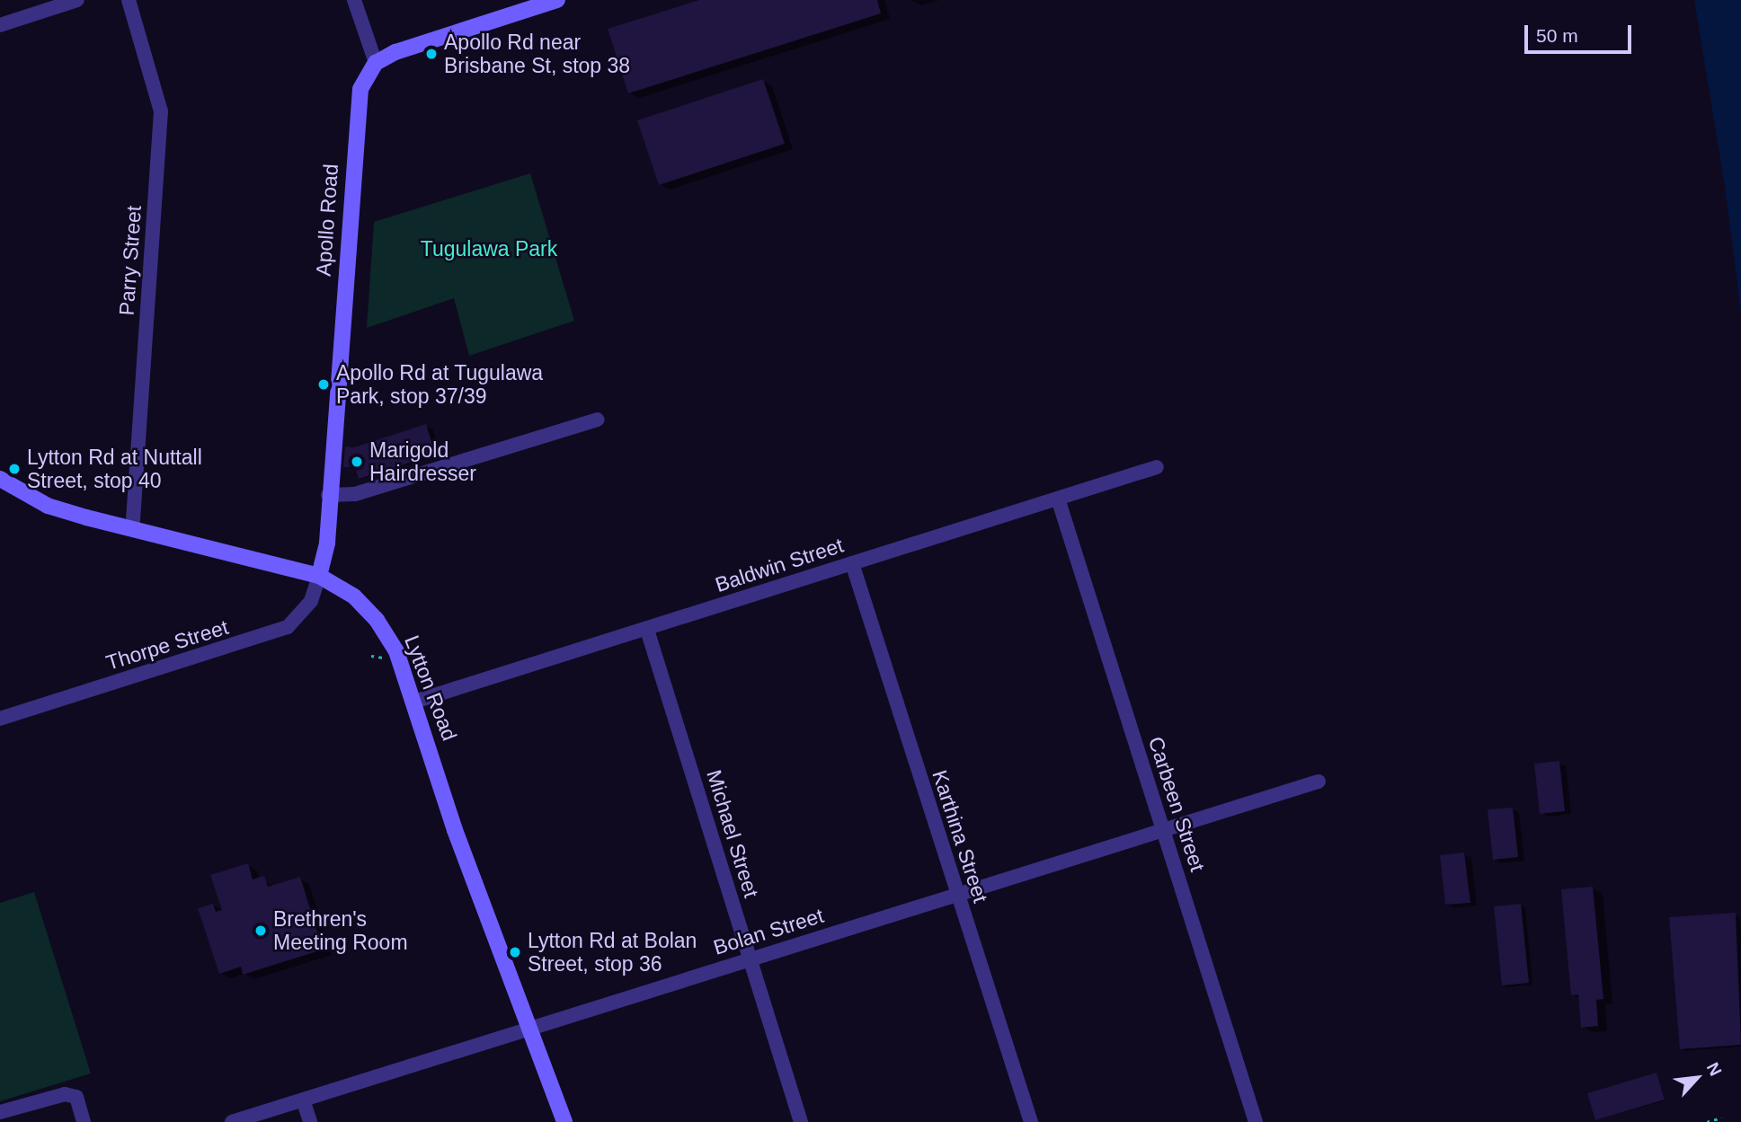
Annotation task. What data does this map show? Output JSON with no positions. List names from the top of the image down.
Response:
{
  "streets": {
    "main road": ["Apollo Road", "Lytton Road"],
    "street": [
      "Parry Street",
      "Baldwin Street",
      "Thorpe Street",
      "Carbeen Street",
      "Michael Street",
      "Karthina Street",
      "Bolan Street"
    ]
  },
  "crossings": [
    ["Apollo Road", "Thorpe Street"],
    ["Apollo Road", "Lytton Road"],
    ["Parry Street", "Lytton Road"],
    ["Baldwin Street", "Lytton Road"],
    ["Baldwin Street", "Carbeen Street"],
    ["Baldwin Street", "Michael Street"],
    ["Baldwin Street", "Karthina Street"],
    ["Thorpe Street", "Lytton Road"],
    ["Lytton Road", "Bolan Street"],
    ["Carbeen Street", "Bolan Street"],
    ["Michael Street", "Bolan Street"],
    ["Karthina Street", "Bolan Street"]
  ],
  "parks": ["Tugulawa Park"],
  "places": [
    "Apollo Rd near Brisbane St, stop 38",
    "Apollo Rd at Tugulawa Park, stop 37/39",
    "Marigold Hairdresser",
    "Lytton Rd at Nuttall Street, stop 40",
    "Brethren's Meeting Room",
    "Lytton Rd at Bolan Street, stop 36"
  ],
  "scale_bar": "50 m",
  "north": "top right"
}
